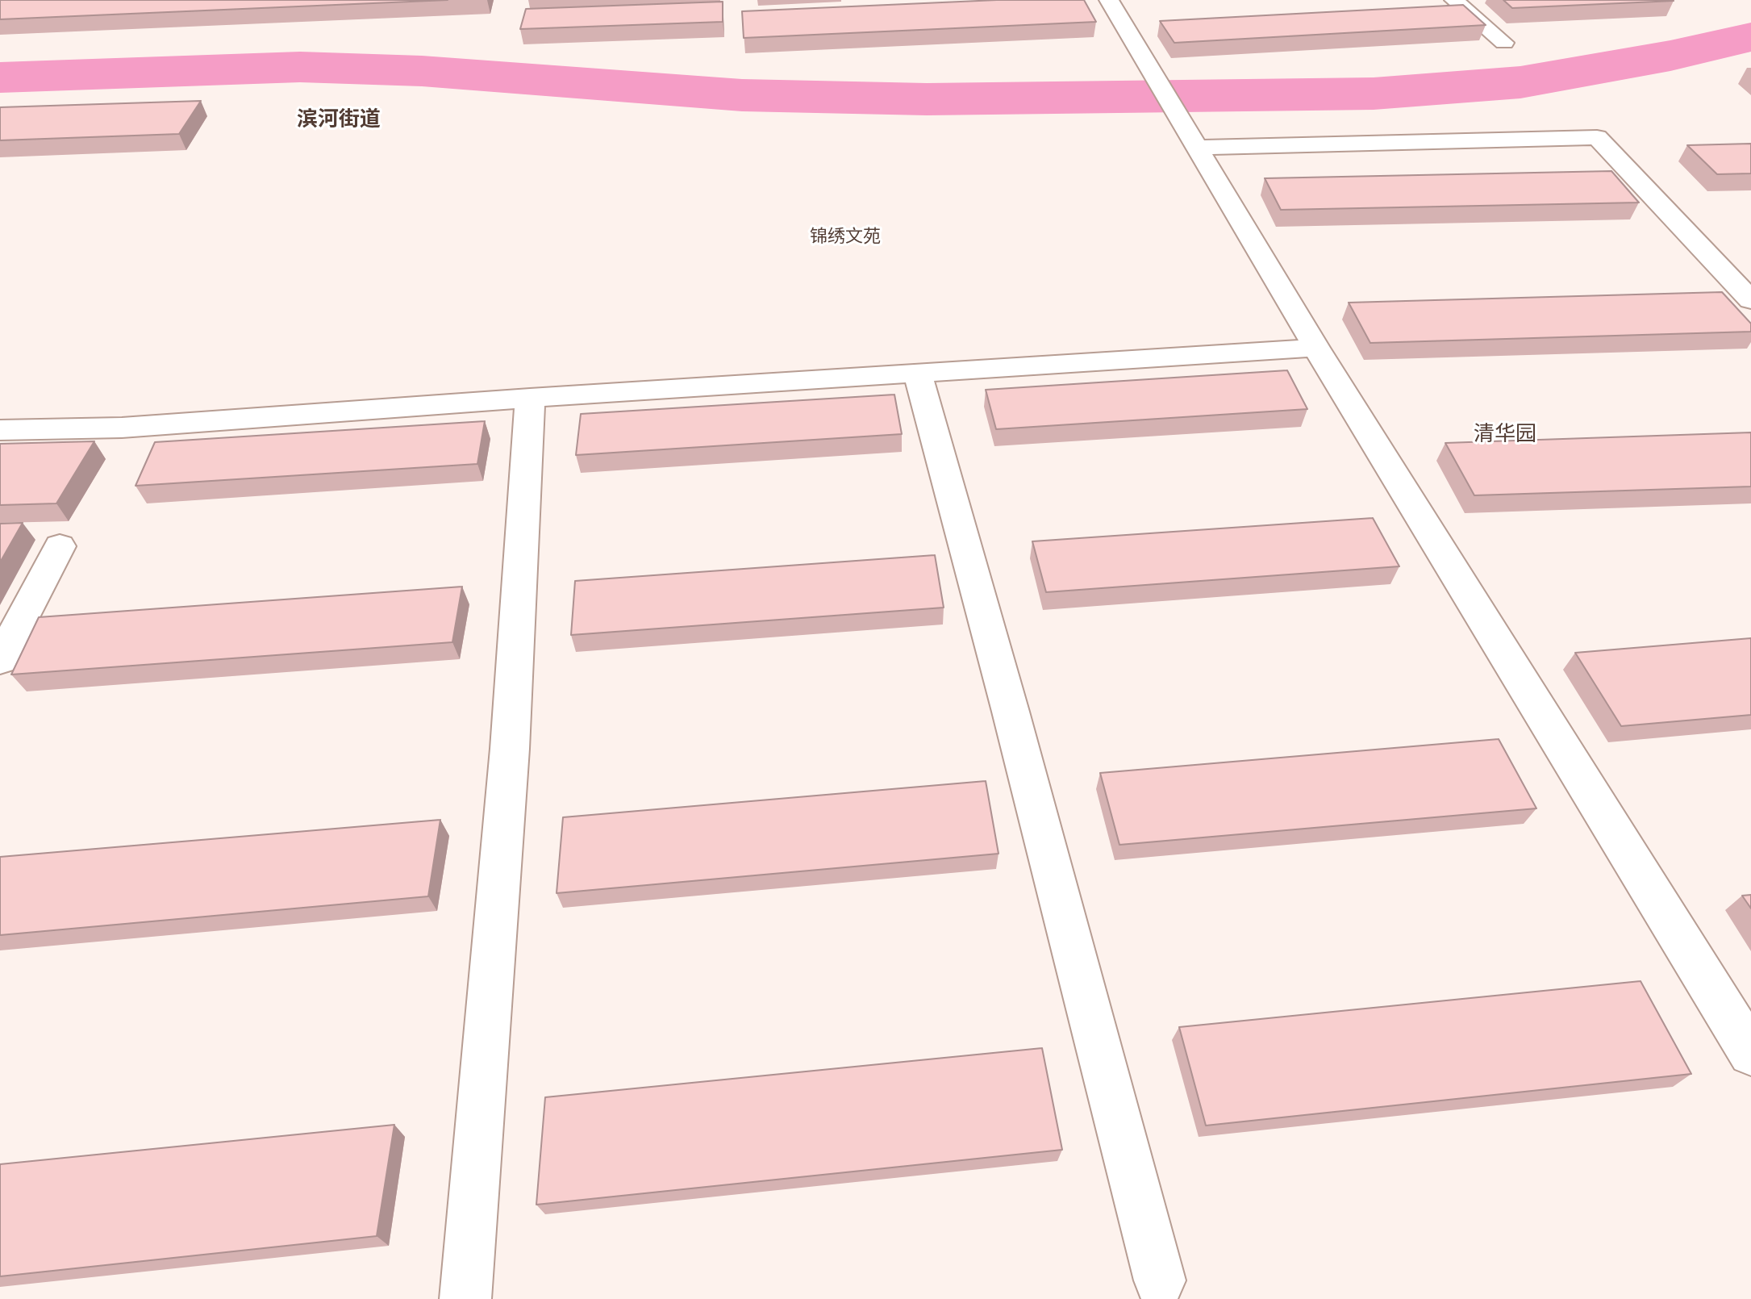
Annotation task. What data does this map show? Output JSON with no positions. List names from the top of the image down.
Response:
{
  "districts": ["滨河街道", "锦绣文苑", "清华园"]
}
